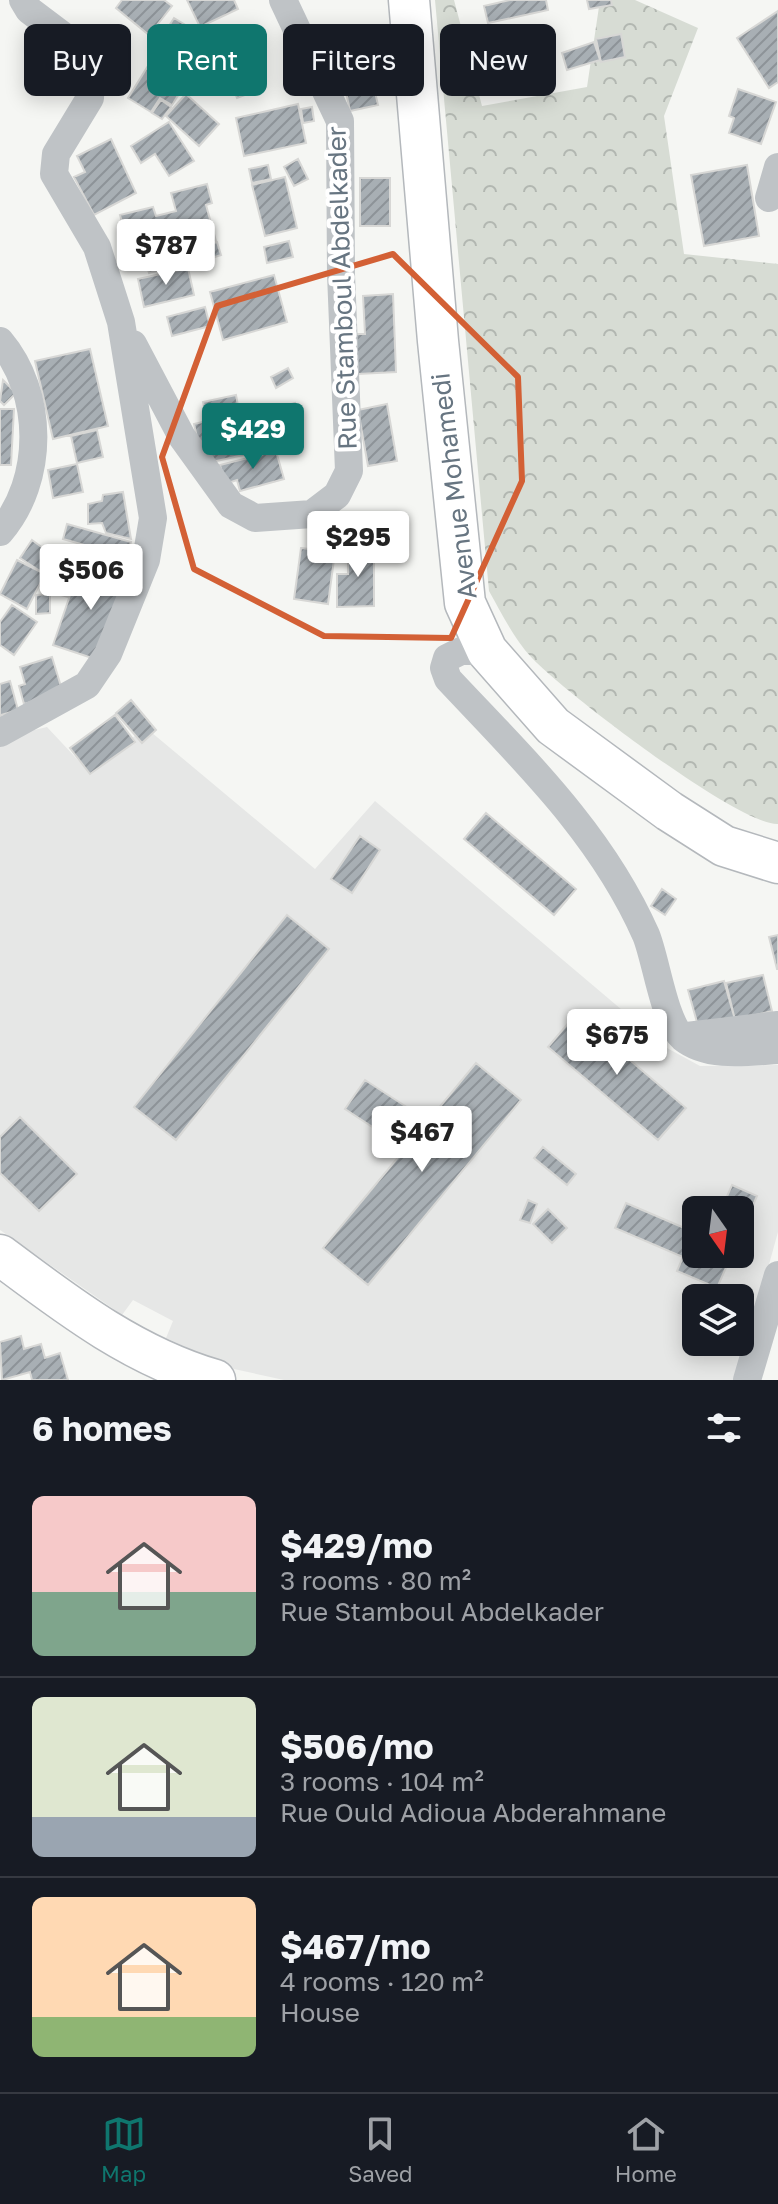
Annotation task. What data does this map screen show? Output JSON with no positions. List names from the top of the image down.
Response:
{
  "streets": {
    "main road": ["Avenue Mohamedi"],
    "street": ["Rue Stamboul Abdelkader"]
  },
  "north": "bottom",
  "page": {
    "chip": [
      "Buy",
      "Rent",
      "Filters",
      "New"
    ],
    "price": [
      "$787",
      "$429",
      "$295",
      "$506",
      "$675",
      "$467"
    ],
    "heading": "6 homes",
    "list": [
      {
        "name": "$429/mo",
        "note": "3 rooms · 80 m² · Rue Stamboul Abdelkader"
      },
      {
        "name": "$506/mo",
        "note": "3 rooms · 104 m² · Rue Ould Adioua Abderahmane"
      },
      {
        "name": "$467/mo",
        "note": "4 rooms · 120 m² · House"
      }
    ],
    "tabs": ["Map", "Saved", "Home"]
  }
}
